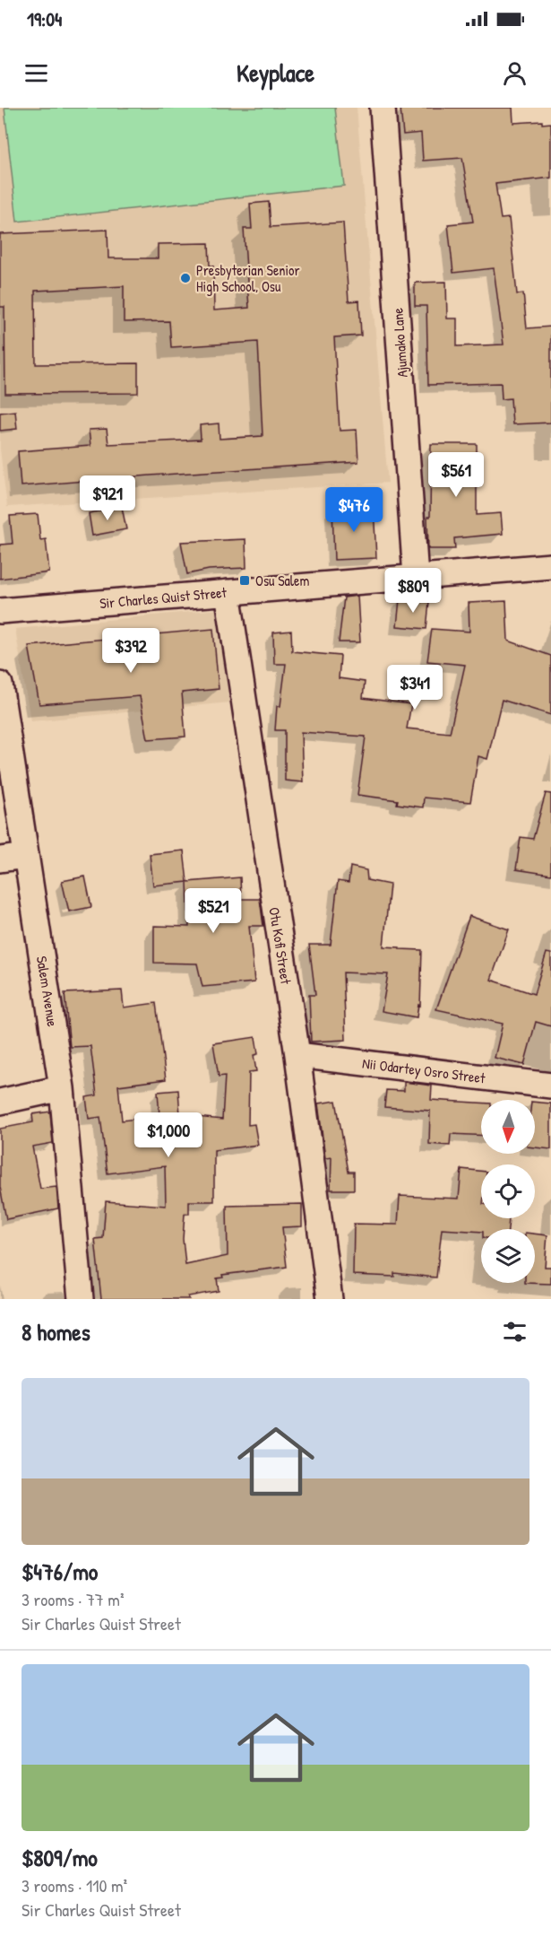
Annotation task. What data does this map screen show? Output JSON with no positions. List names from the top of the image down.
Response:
{
  "streets": {
    "street": [
      "Ajumako Lane",
      "Sir Charles Quist Street",
      "Otu Kofi Street",
      "Salem Avenue",
      "Nii Odartey Osro Street"
    ]
  },
  "crossings": [
    ["Ajumako Lane", "Sir Charles Quist Street"],
    ["Sir Charles Quist Street", "Otu Kofi Street"],
    ["Otu Kofi Street", "Nii Odartey Osro Street"]
  ],
  "places": {
    "other": ["Presbyterian Senior High School, Osu"],
    "transit": ["Osu Salem"]
  },
  "north": "bottom",
  "page": {
    "status": "19:04",
    "header": "Keyplace",
    "price": [
      "$561",
      "$921",
      "$476",
      "$809",
      "$392",
      "$341",
      "$521",
      "$1,000"
    ],
    "heading": "8 homes",
    "list": [
      {
        "name": "$476/mo",
        "note": "3 rooms · 77 m² · Sir Charles Quist Street"
      },
      {
        "name": "$809/mo",
        "note": "3 rooms · 110 m² · Sir Charles Quist Street"
      }
    ]
  }
}
